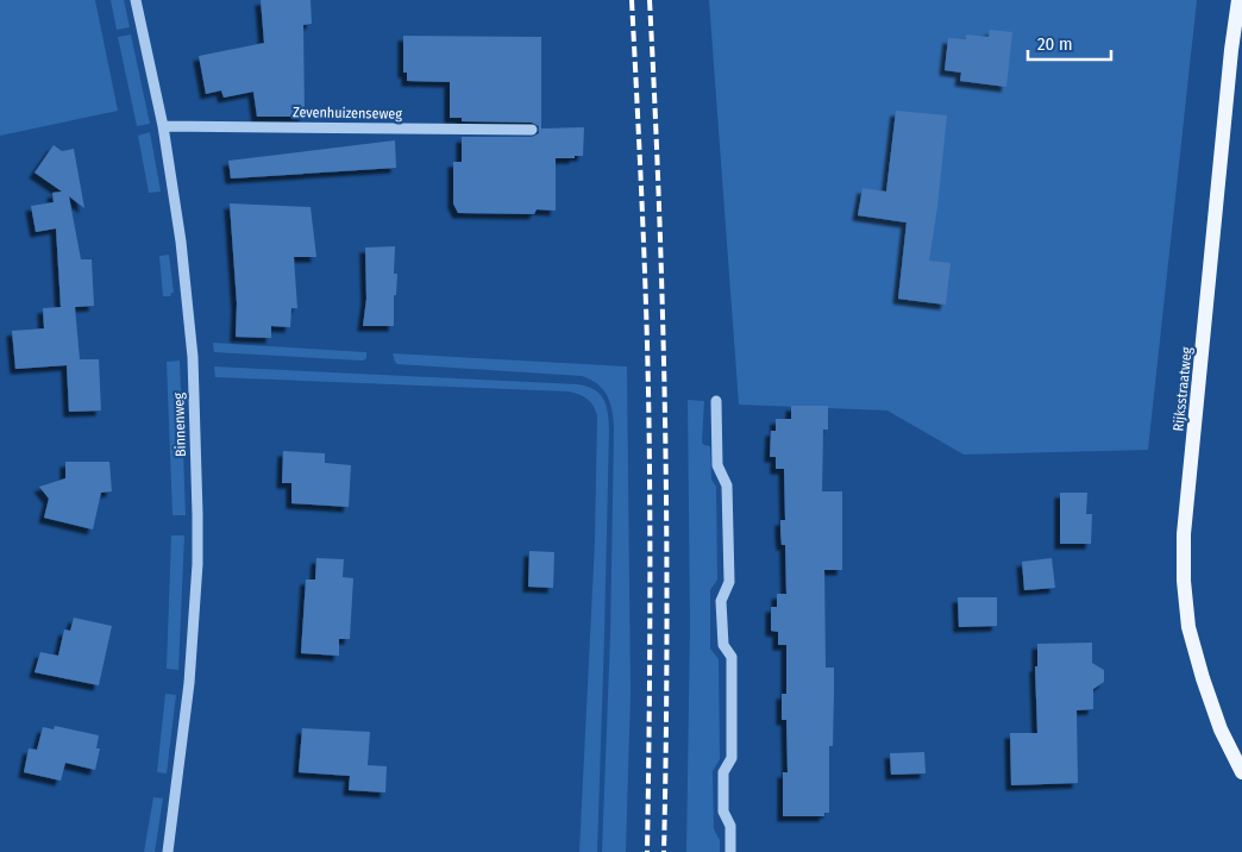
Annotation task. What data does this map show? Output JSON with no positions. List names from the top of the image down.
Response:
{
  "streets": {
    "main road": ["Rijksstraatweg"],
    "street": ["Zevenhuizenseweg", "Binnenweg"]
  },
  "crossings": [
    ["Zevenhuizenseweg", "Binnenweg"]
  ],
  "scale_bar": "20 m"
}
